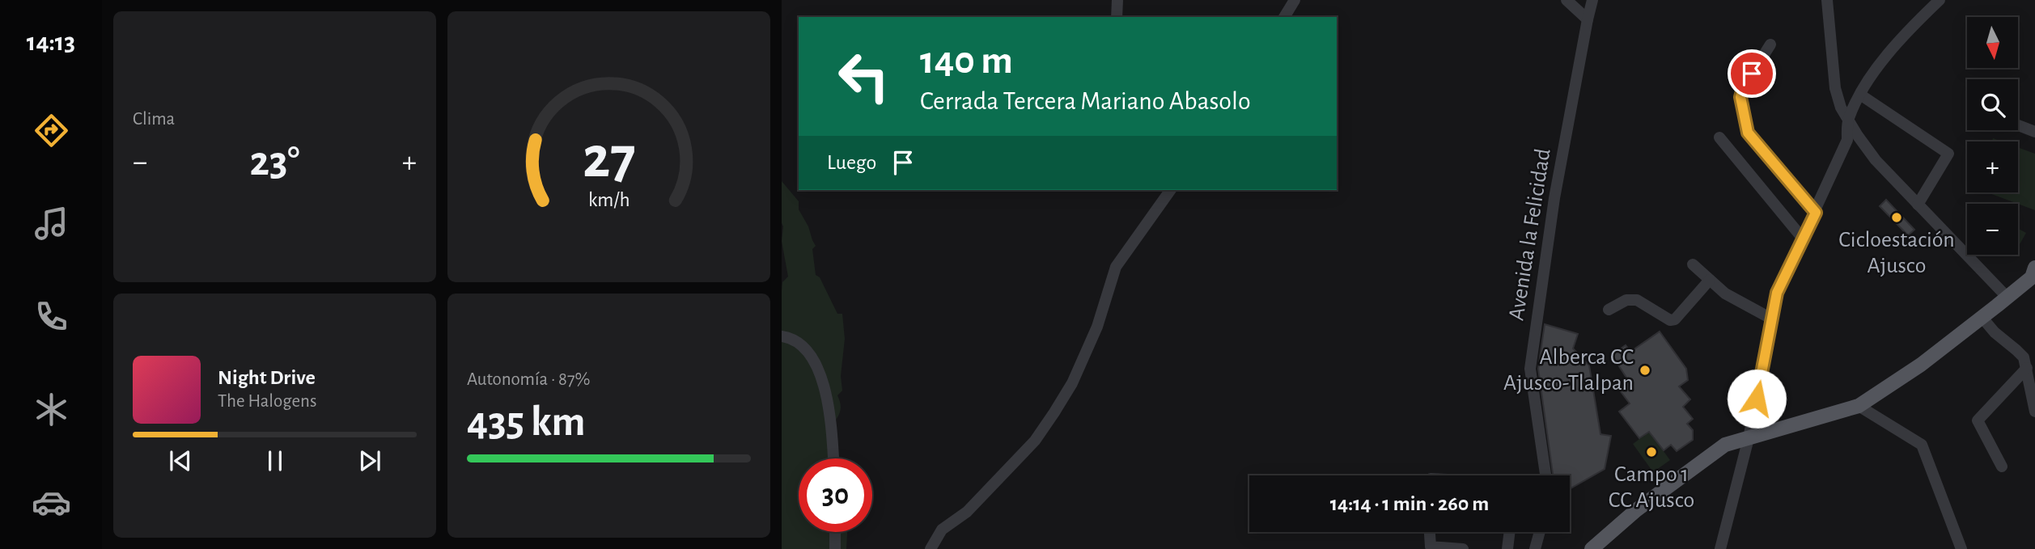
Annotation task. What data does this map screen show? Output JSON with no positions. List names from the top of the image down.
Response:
{
  "streets": {
    "street": ["Avenida la Felicidad"]
  },
  "places": ["Cicloestación Ajusco", "Alberca CC Ajusco-Tlalpan", "Campo 1 CC Ajusco"],
  "north": "bottom",
  "page": {
    "tabs": "14:13",
    "tile": [
      "Clima",
      ["Autonomía · 87%", "435 km"]
    ],
    "map_buttons": ["+", "−"],
    "turn": ["140 m", "Cerrada Tercera Mariano Abasolo"],
    "then": "Luego",
    "heat": ["−", "23°", "+"],
    "song": ["Night Drive", "The Halogens"],
    "limit": "30",
    "trip": "14:14 · 1 min · 260 m",
    "gauge": ["27", "km/h"]
  }
}
